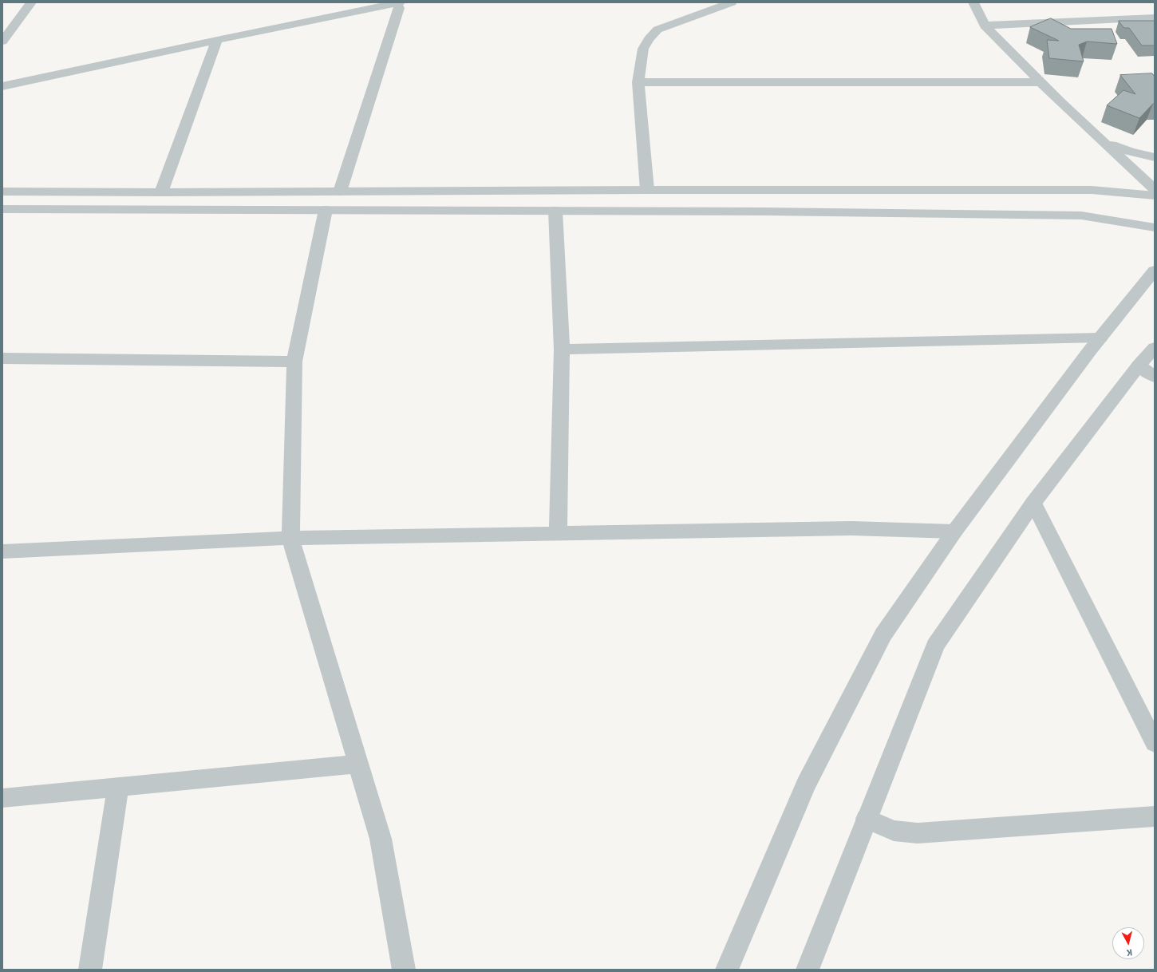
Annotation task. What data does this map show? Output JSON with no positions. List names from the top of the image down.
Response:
{
  "north": "bottom"
}
